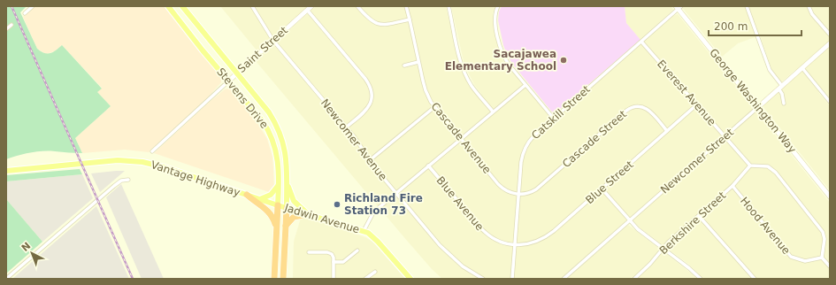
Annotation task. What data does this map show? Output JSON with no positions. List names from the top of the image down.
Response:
{
  "streets": {
    "main road": [
      "Saint Street",
      "Stevens Drive",
      "George Washington Way",
      "Newcomer Street",
      "Vantage Highway",
      "Jadwin Avenue"
    ],
    "street": [
      "Everest Avenue",
      "Catskill Street",
      "Cascade Avenue",
      "Cascade Street",
      "Newcomer Avenue",
      "Blue Street",
      "Blue Avenue",
      "Berkshire Street",
      "Hood Avenue"
    ]
  },
  "crossings": [
    ["Saint Street", "Stevens Drive"],
    ["Saint Street", "Newcomer Avenue"],
    ["Everest Avenue", "Catskill Street"],
    ["Everest Avenue", "Newcomer Street"],
    ["Everest Avenue", "Blue Street"],
    ["Everest Avenue", "Berkshire Street"],
    ["Stevens Drive", "Vantage Highway"],
    ["Stevens Drive", "Jadwin Avenue"],
    ["George Washington Way", "Catskill Street"],
    ["George Washington Way", "Newcomer Street"],
    ["Catskill Street", "Cascade Avenue"],
    ["Catskill Street", "Cascade Street"],
    ["Catskill Street", "Blue Street"],
    ["Catskill Street", "Blue Avenue"],
    ["Cascade Avenue", "Cascade Street"],
    ["Cascade Street", "Blue Street"],
    ["Vantage Highway", "Jadwin Avenue"],
    ["Blue Street", "Blue Avenue"],
    ["Berkshire Street", "Hood Avenue"]
  ],
  "places": ["Sacajawea Elementary School", "Richland Fire Station 73"],
  "scale_bar": "200 m",
  "north": "top left"
}
